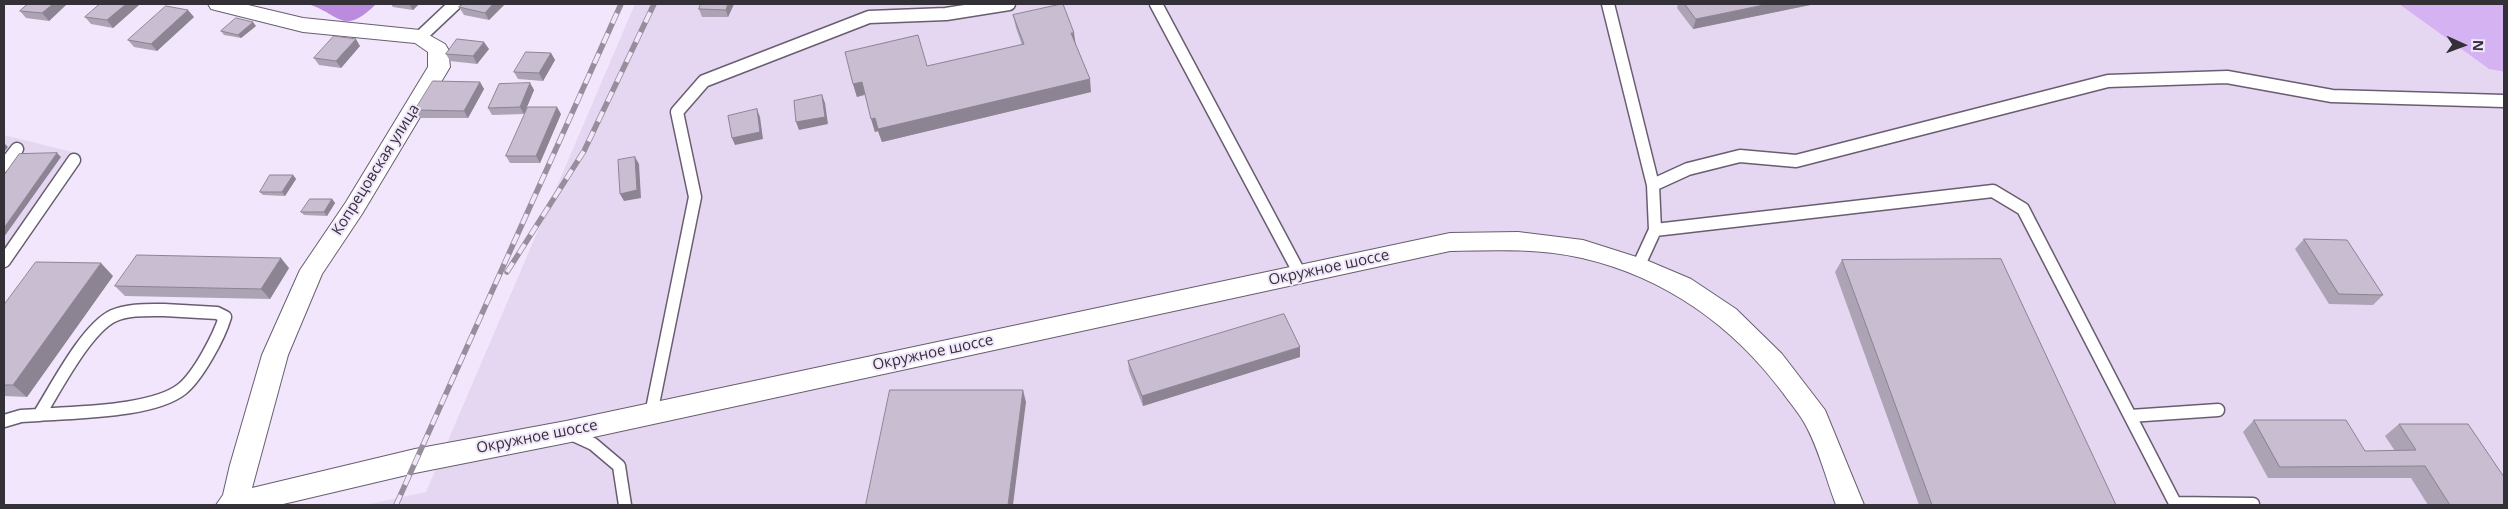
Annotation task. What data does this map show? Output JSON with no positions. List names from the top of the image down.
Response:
{
  "streets": {
    "street": ["Копрецовская улица", "Окружное шоссе"]
  },
  "crossings": [
    ["Копрецовская улица", "Окружное шоссе"]
  ],
  "north": "right"
}
